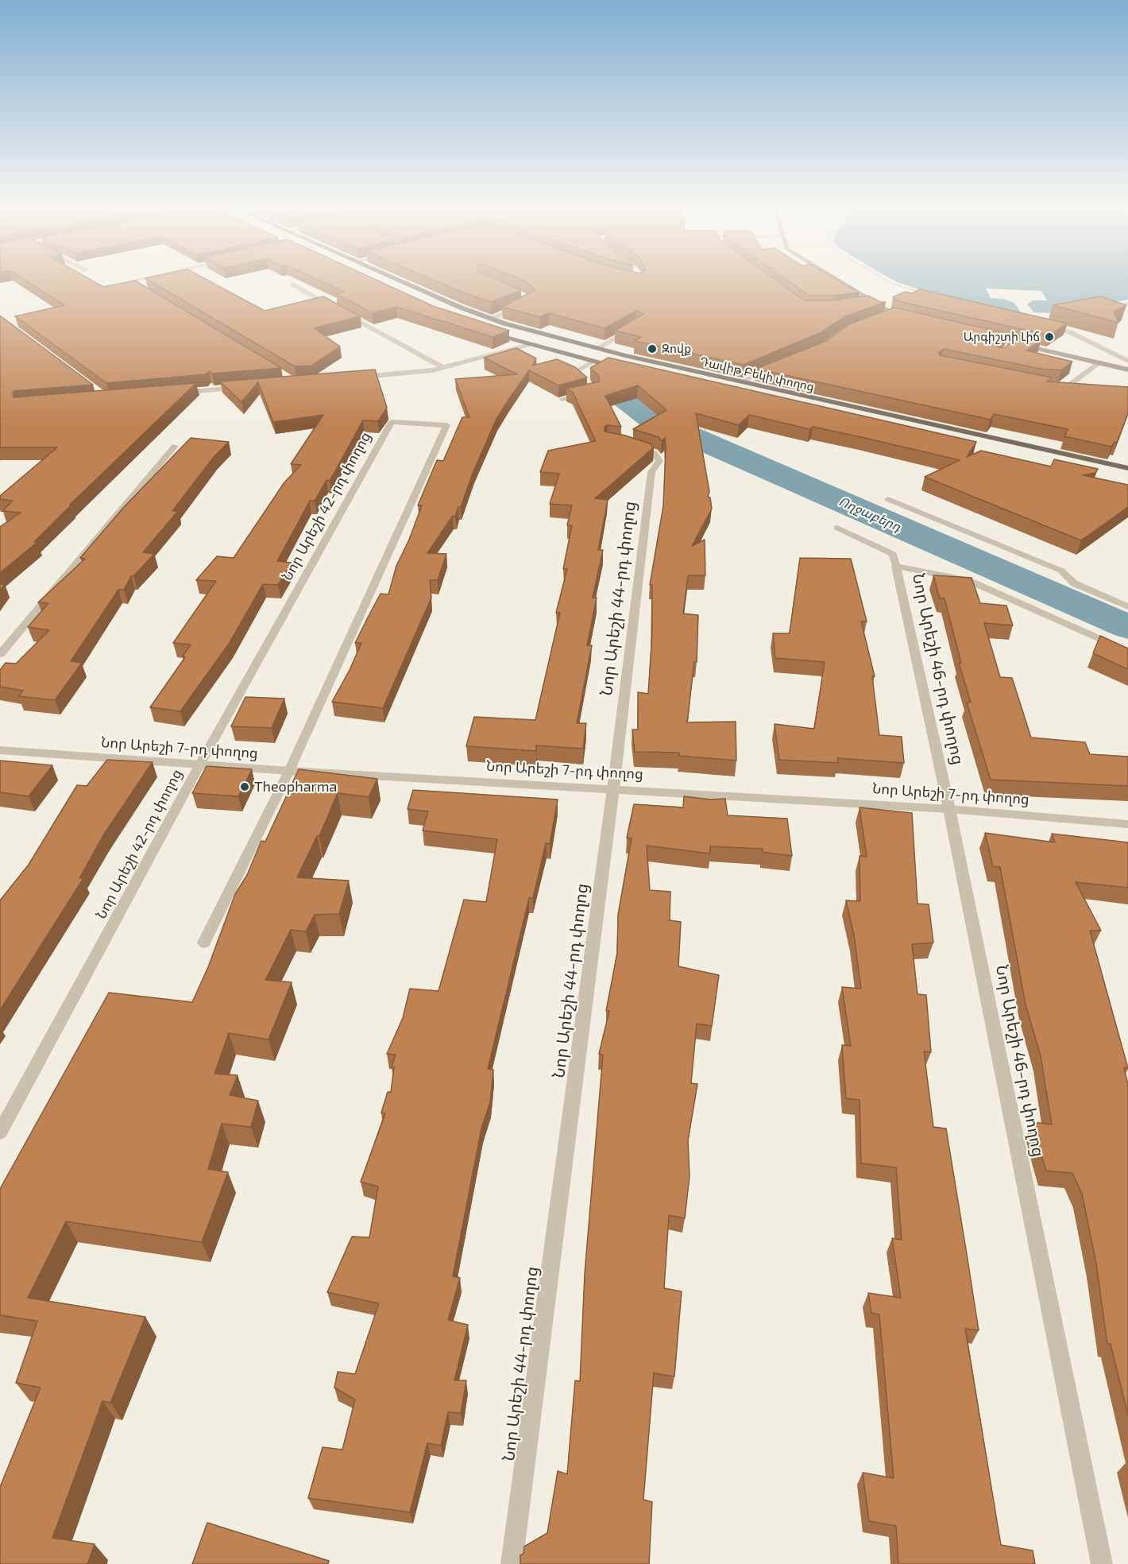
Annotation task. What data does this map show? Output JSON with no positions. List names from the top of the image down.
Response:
{
  "streets": {
    "main road": ["Դավիթ Բեկի փողոց"],
    "street": [
      "Նոր Արեշի 42-րդ փողոց",
      "Նոր Արեշի 44-րդ փողոց",
      "Նոր Արեշի 46-րդ փողոց",
      "Նոր Արեշի 7-րդ փողոց"
    ]
  },
  "crossings": [
    ["Նոր Արեշի 42-րդ փողոց", "Նոր Արեշի 7-րդ փողոց"],
    ["Նոր Արեշի 44-րդ փողոց", "Նոր Արեշի 7-րդ փողոց"],
    ["Նոր Արեշի 46-րդ փողոց", "Նոր Արեշի 7-րդ փողոց"]
  ],
  "water": ["Ողջաբերդ"],
  "places": ["Արգիշտի Լիճ", "Զովք", "Theopharma"]
}
